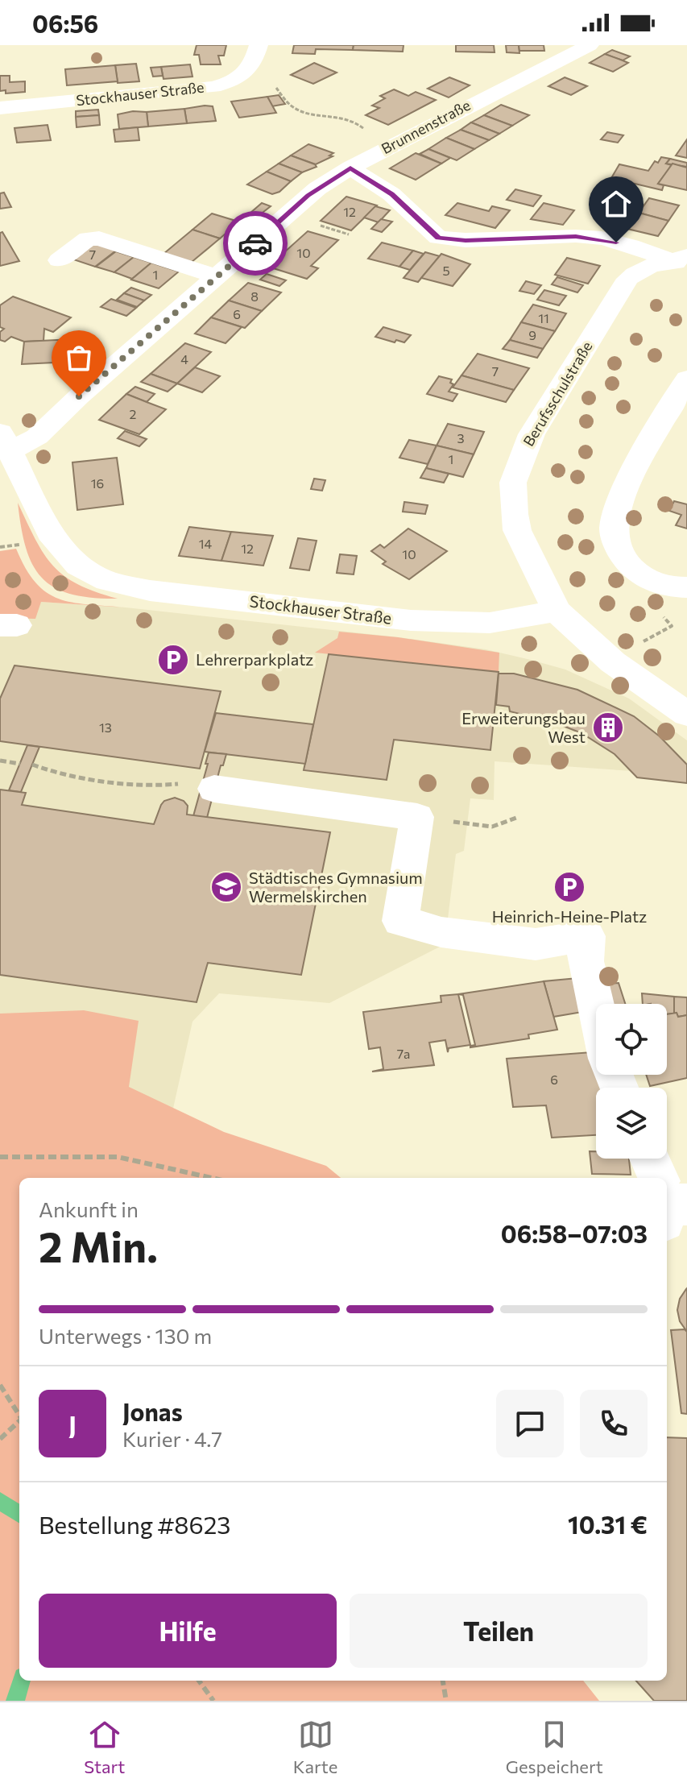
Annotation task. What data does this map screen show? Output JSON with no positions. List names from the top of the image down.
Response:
{
  "streets": {
    "street": ["Stockhauser Straße", "Brunnenstraße", "Berufsschulstraße"]
  },
  "crossings": [
    ["Stockhauser Straße", "Brunnenstraße"],
    ["Stockhauser Straße", "Berufsschulstraße"]
  ],
  "places": {
    "parking": ["Lehrerparkplatz", "Heinrich-Heine-Platz"],
    "building": ["Erweiterungsbau West"],
    "school or university": ["Städtisches Gymnasium Wermelskirchen"]
  },
  "house_numbers": [
    "12",
    "10",
    "7",
    "5",
    "1",
    "8",
    "6",
    "11",
    "9",
    "4",
    "7",
    "2",
    "3",
    "1",
    "16",
    "14",
    "12",
    "10",
    "13",
    "7a",
    "6"
  ],
  "page": {
    "status": "06:56",
    "heading": ["2 Min.", "Ankunft in", "06:58–07:03"],
    "panel": [
      "Jonas",
      "Kurier · 4.7",
      "Bestellung #8623",
      "10.31 €"
    ],
    "bar": "Unterwegs · 130 m",
    "round": "J",
    "buttons": ["Hilfe", "Teilen"],
    "tabs": ["Start", "Karte", "Gespeichert"]
  }
}
